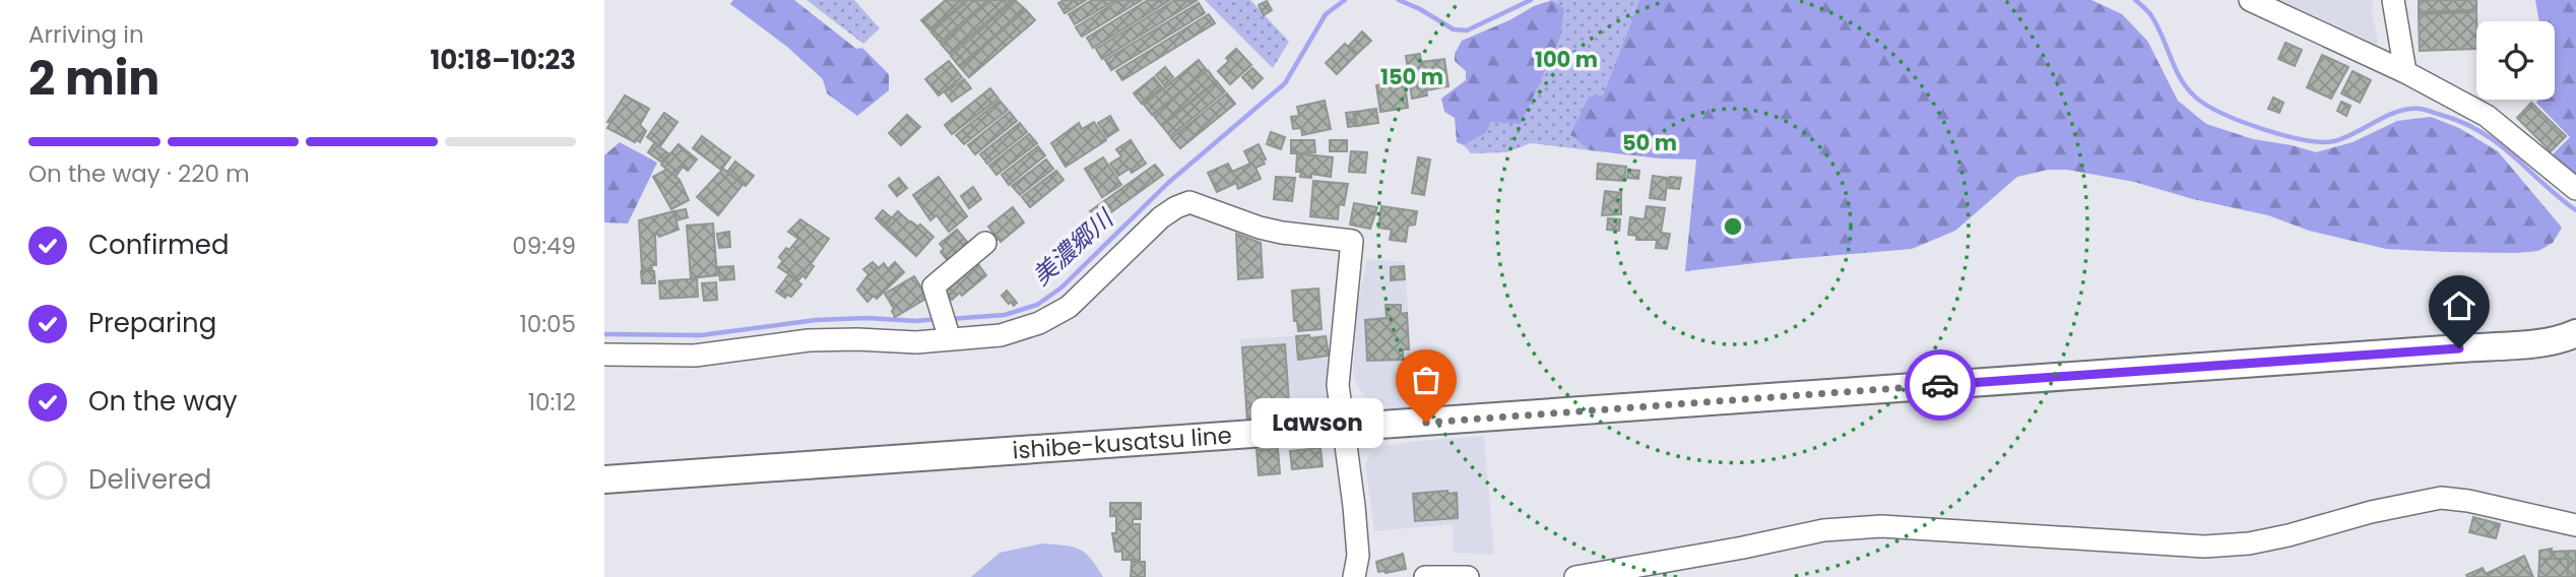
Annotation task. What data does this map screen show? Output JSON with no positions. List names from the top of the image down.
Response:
{
  "streets": {
    "main road": ["ishibe-kusatsu line"]
  },
  "water": ["美濃郷川"],
  "places": ["Lawson"],
  "page": {
    "heading": ["2 min", "Arriving in", "10:18–10:23"],
    "bar": "On the way · 220 m",
    "list": [
      ["Confirmed", "09:49"],
      ["Preparing", "10:05"],
      ["On the way", "10:12"],
      "Delivered"
    ],
    "bubble": "Lawson"
  },
  "rings": ["100 m", "150 m", "50 m"]
}
